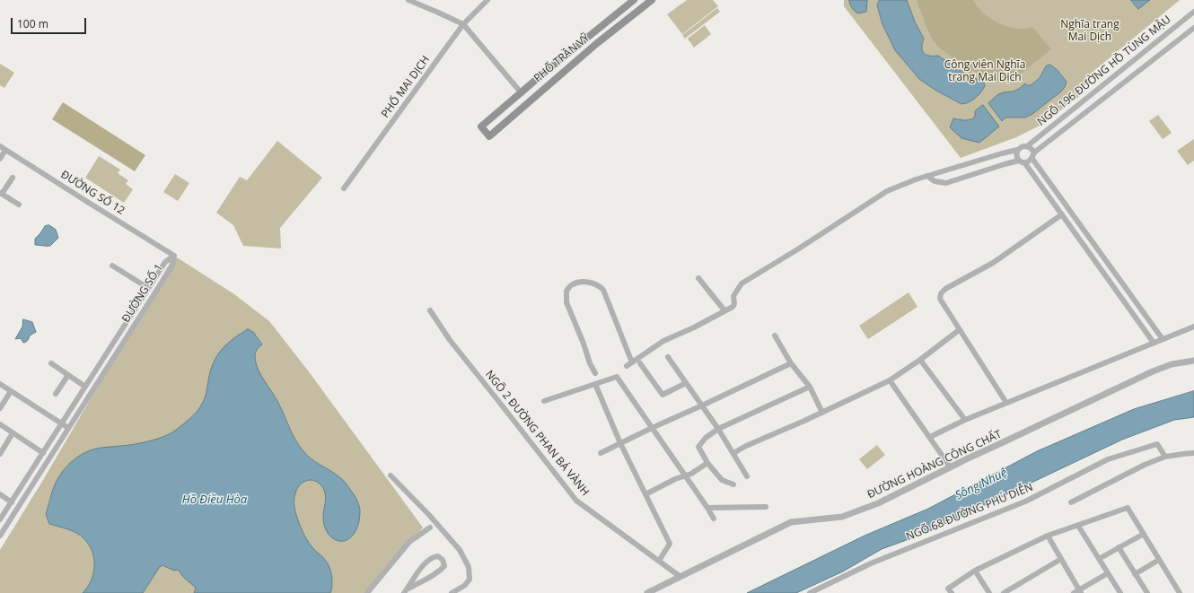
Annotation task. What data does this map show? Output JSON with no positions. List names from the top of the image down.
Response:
{
  "streets": {
    "main road": ["PHỐ TRẦN VỸ"],
    "street": [
      "NGÕ 196 ĐƯỜNG HỒ TÙNG MẬU",
      "PHỐ MAI DỊCH",
      "ĐƯỜNG SỐ 12",
      "ĐƯỜNG SỐ 1",
      "NGÕ 2 ĐƯỜNG PHAN BÁ VÀNH",
      "ĐƯỜNG HOÀNG CÔNG CHẤT",
      "NGÕ 68 ĐƯỜNG PHÚ DIỄN"
    ]
  },
  "crossings": [
    ["ĐƯỜNG SỐ 12", "ĐƯỜNG SỐ 1"],
    ["NGÕ 2 ĐƯỜNG PHAN BÁ VÀNH", "ĐƯỜNG HOÀNG CÔNG CHẤT"]
  ],
  "water": ["Sông Nhuệ", "Hồ Điều Hòa"],
  "parks": ["Nghĩa trang Mai Dịch", "Công viên Nghĩa trang Mai Dịch"],
  "scale_bar": "100 m"
}
